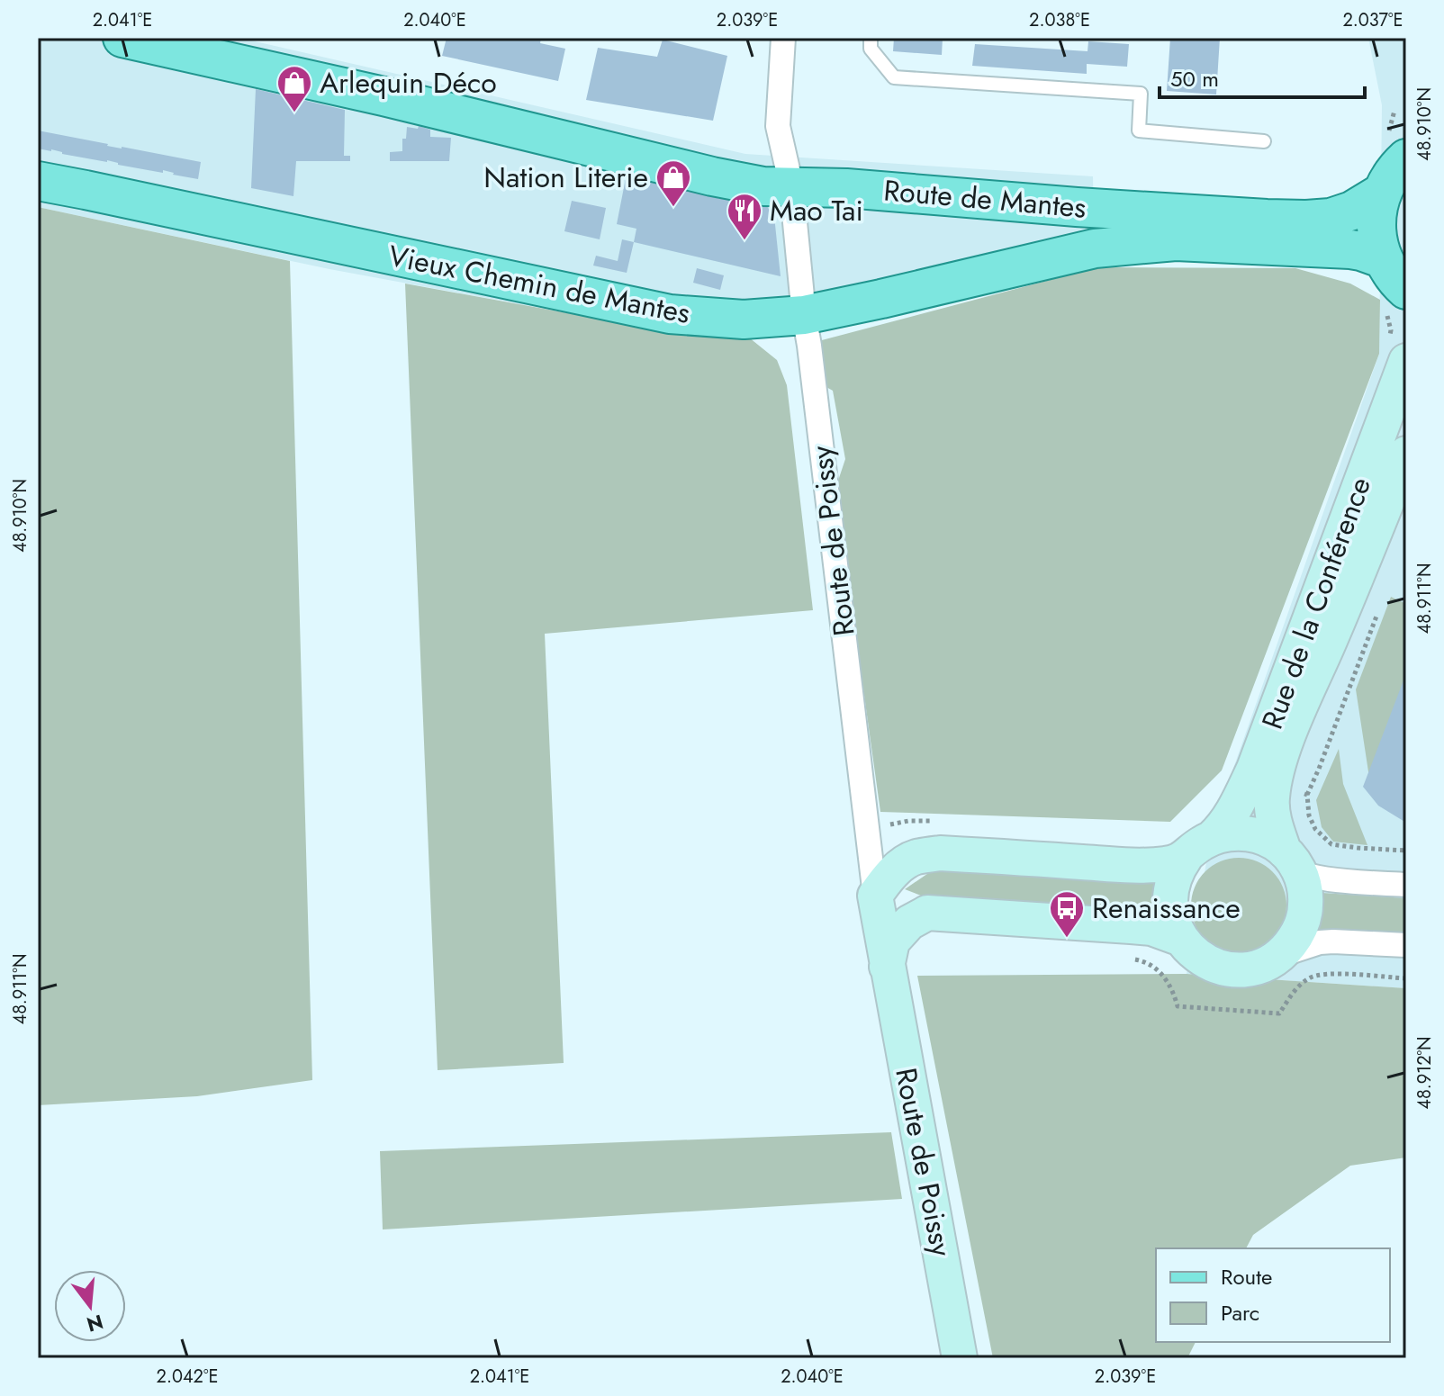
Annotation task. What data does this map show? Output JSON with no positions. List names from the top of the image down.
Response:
{
  "streets": {
    "main road": ["Route de Mantes", "Vieux Chemin de Mantes"],
    "street": ["Route de Poissy", "Rue de la Conférence"]
  },
  "crossings": [
    ["Route de Mantes", "Route de Poissy"],
    ["Vieux Chemin de Mantes", "Route de Poissy"]
  ],
  "places": {
    "shop": ["Arlequin Déco", "Nation Literie"],
    "restaurant": ["Mao Tai"],
    "bus stop": ["Renaissance"]
  },
  "legend": ["Route", "Parc"],
  "scale_bar": "50 m",
  "north": "bottom",
  "coordinates": [
    "2.041°E",
    "2.040°E",
    "2.039°E",
    "2.038°E",
    "2.037°E",
    "48.910°N",
    "48.911°N",
    "48.912°N",
    "2.042°E"
  ]
}
